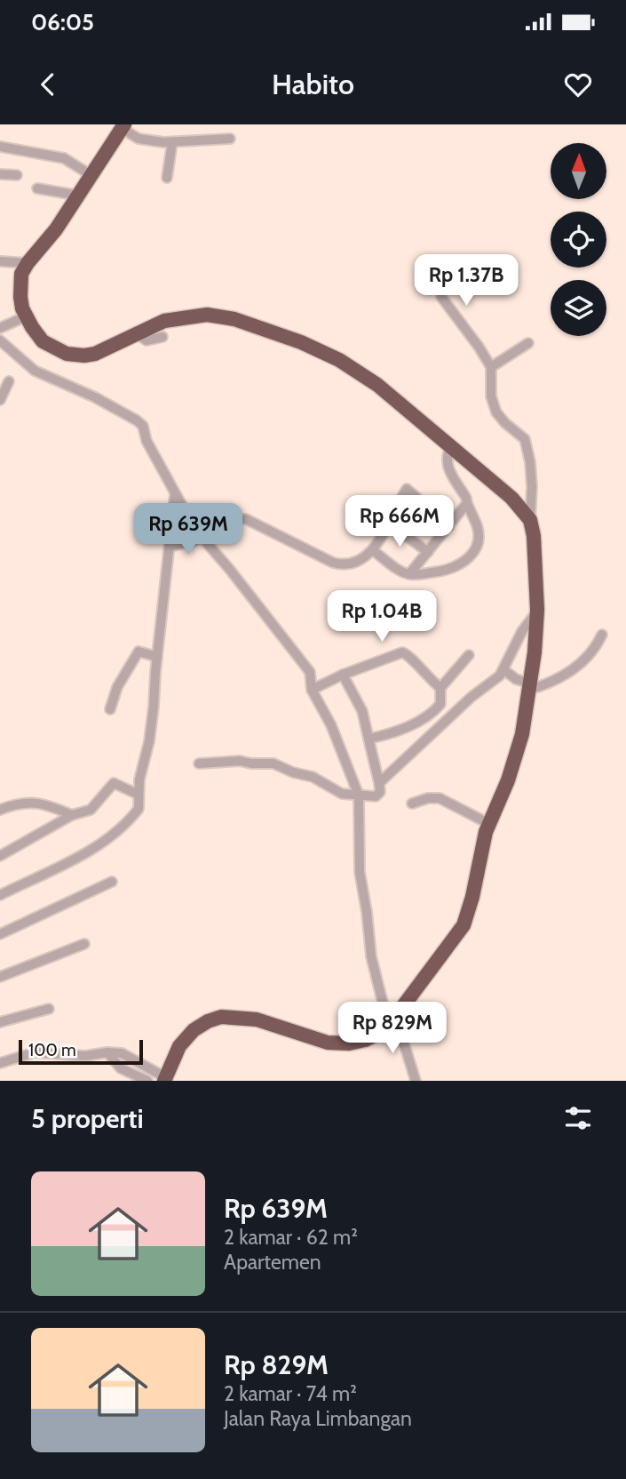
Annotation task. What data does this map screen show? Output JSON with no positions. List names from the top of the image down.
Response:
{
  "scale_bar": "100 m",
  "north": "top",
  "page": {
    "status": "06:05",
    "header": "Habito",
    "price": [
      "Rp 1.37B",
      "Rp 666M",
      "Rp 639M",
      "Rp 1.04B",
      "Rp 829M"
    ],
    "scale": "100 m",
    "heading": "5 properti",
    "list": [
      {
        "name": "Rp 639M",
        "note": "2 kamar · 62 m² · Apartemen"
      },
      {
        "name": "Rp 829M",
        "note": "2 kamar · 74 m² · Jalan Raya Limbangan"
      }
    ]
  }
}
